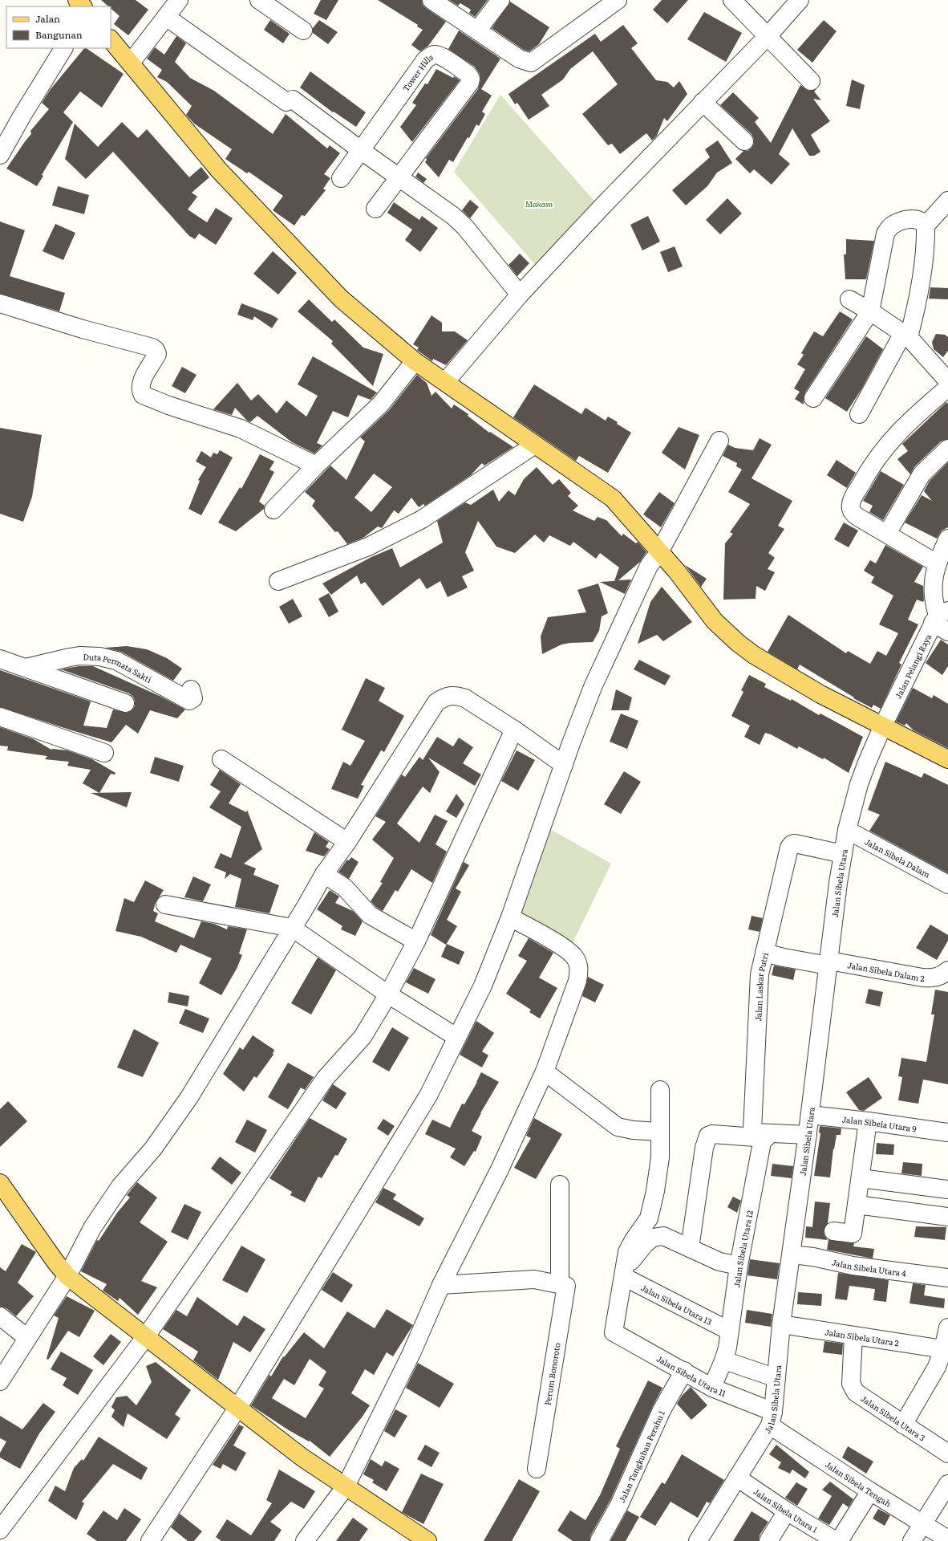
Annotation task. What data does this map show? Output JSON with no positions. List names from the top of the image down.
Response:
{
  "streets": {
    "street": [
      "Tower Hills",
      "Jalan Pelangi Raya",
      "Duta Permata Sakti",
      "Jalan Sibela Dalam",
      "Jalan Sibela Utara",
      "Jalan Sibela Dalam 2",
      "Jalan Laskar Putri",
      "Jalan Sibela Utara 9",
      "Jalan Sibela Utara 12",
      "Jalan Sibela Utara 4",
      "Jalan Sibela Utara 13",
      "Jalan Sibela Utara 2",
      "Perum Bonoroto",
      "Jalan Sibela Utara 11",
      "Jalan Sibela Utara 3",
      "Jalan Tangkuban Perahu 1",
      "Jalan Sibela Tengah",
      "Jalan Sibela Utara 1"
    ]
  },
  "crossings": [
    ["Jalan Pelangi Raya", "Jalan Sibela Utara"],
    ["Jalan Sibela Dalam", "Jalan Sibela Utara"],
    ["Jalan Sibela Utara", "Jalan Sibela Dalam 2"],
    ["Jalan Sibela Utara", "Jalan Laskar Putri"],
    ["Jalan Sibela Utara", "Jalan Sibela Utara 9"],
    ["Jalan Sibela Utara", "Jalan Sibela Utara 4"],
    ["Jalan Sibela Utara", "Jalan Sibela Utara 2"],
    ["Jalan Sibela Utara", "Jalan Sibela Utara 11"],
    ["Jalan Sibela Utara", "Jalan Sibela Tengah"],
    ["Jalan Sibela Utara", "Jalan Sibela Utara 1"],
    ["Jalan Sibela Dalam 2", "Jalan Laskar Putri"],
    ["Jalan Sibela Utara 12", "Jalan Sibela Utara 13"],
    ["Jalan Sibela Utara 12", "Jalan Sibela Utara 11"],
    ["Jalan Sibela Utara 13", "Jalan Sibela Utara 11"],
    ["Jalan Sibela Utara 2", "Jalan Sibela Utara 3"],
    ["Jalan Sibela Utara 11", "Jalan Tangkuban Perahu 1"],
    ["Jalan Sibela Utara 11", "Jalan Sibela Tengah"]
  ],
  "parks": ["Makam"],
  "legend": ["Jalan", "Bangunan"]
}
